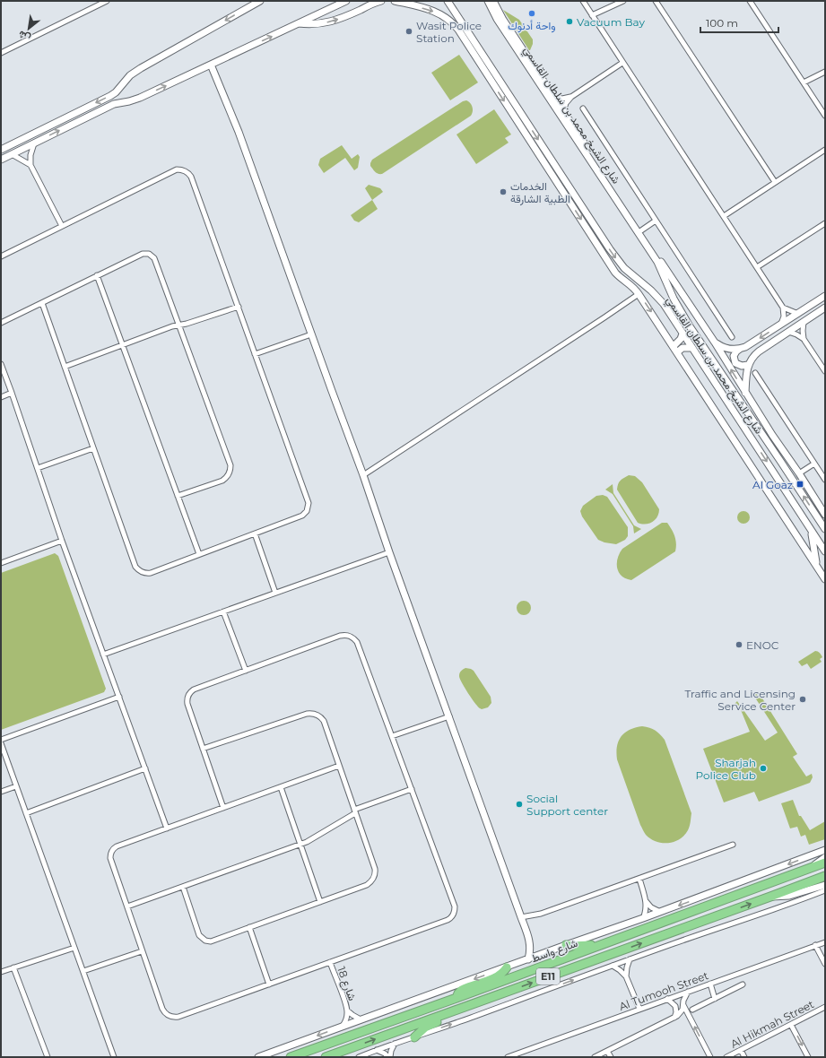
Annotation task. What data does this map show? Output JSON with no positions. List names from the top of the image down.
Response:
{
  "streets": {
    "highway": ["شارع واسط", "E11"],
    "street": [
      "شارع الشيخ محمد بن سلطان القاسمي",
      "شارع 18",
      "Al Tumooh Street",
      "Al Hikmah Street"
    ]
  },
  "places": {
    "other": [
      "واحة أدنوك",
      "Vacuum Bay",
      "Wasit Police Station",
      "الخدمات الطبية الشارقة",
      "ENOC",
      "Traffic and Licensing Service Center",
      "Sharjah Police Club",
      "Social Support center"
    ],
    "transit": ["Al Goaz"]
  },
  "scale_bar": "100 m",
  "north": "bottom left"
}
